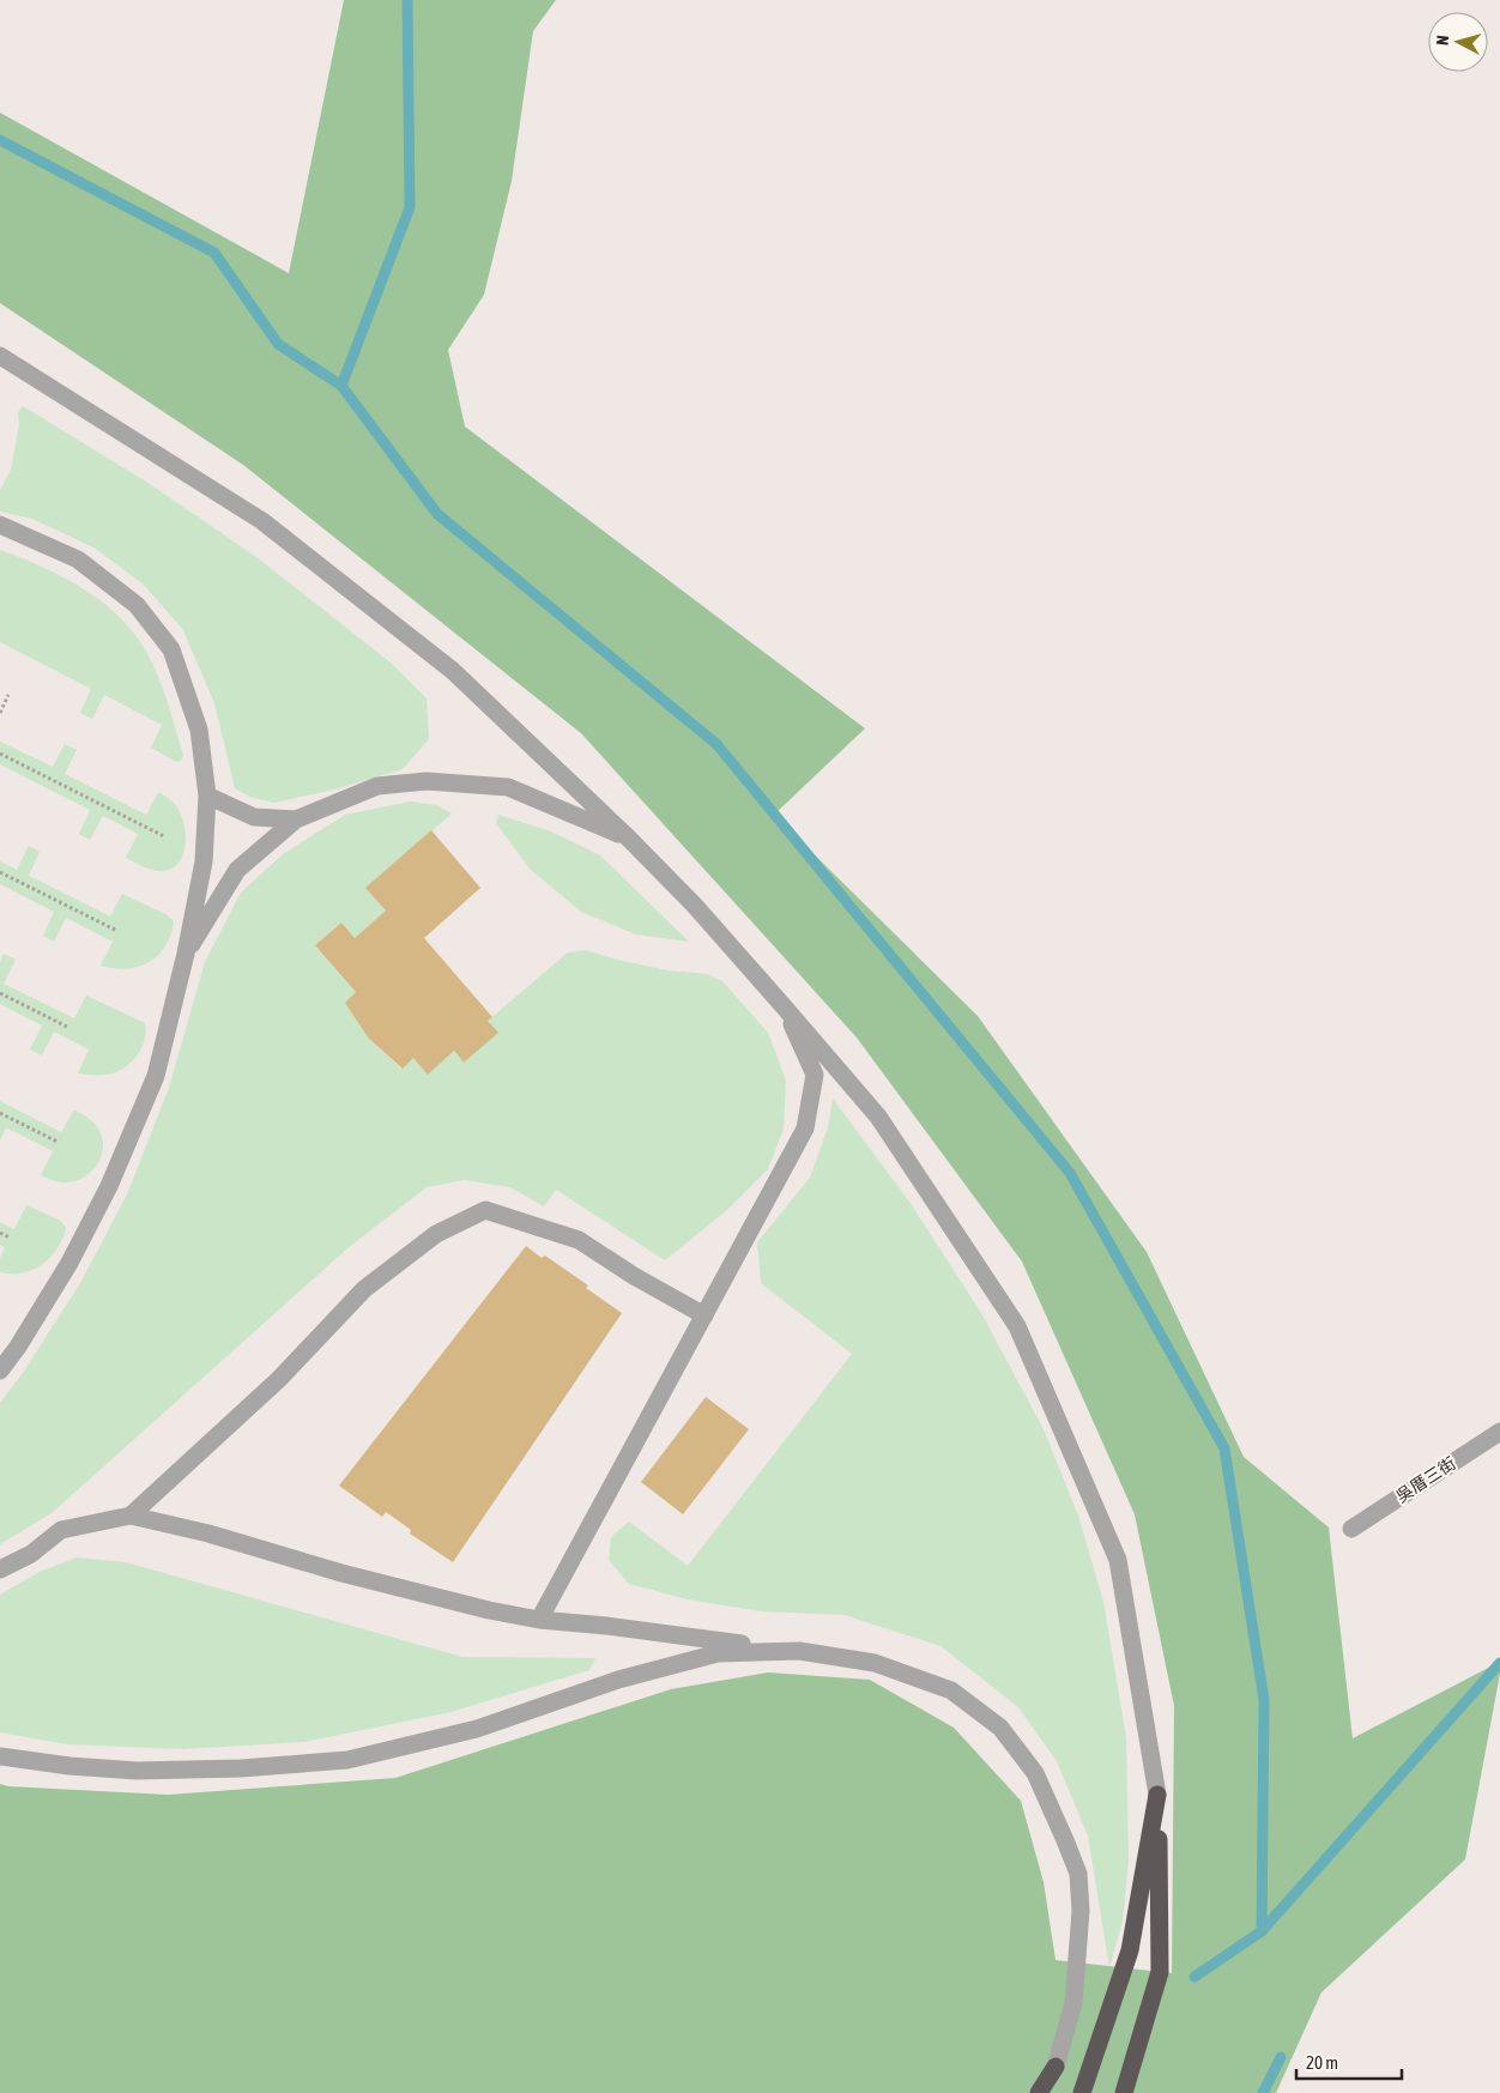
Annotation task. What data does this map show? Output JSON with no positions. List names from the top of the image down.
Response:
{
  "streets": {
    "street": ["吳厝三街"]
  },
  "scale_bar": "20 m",
  "north": "left"
}
